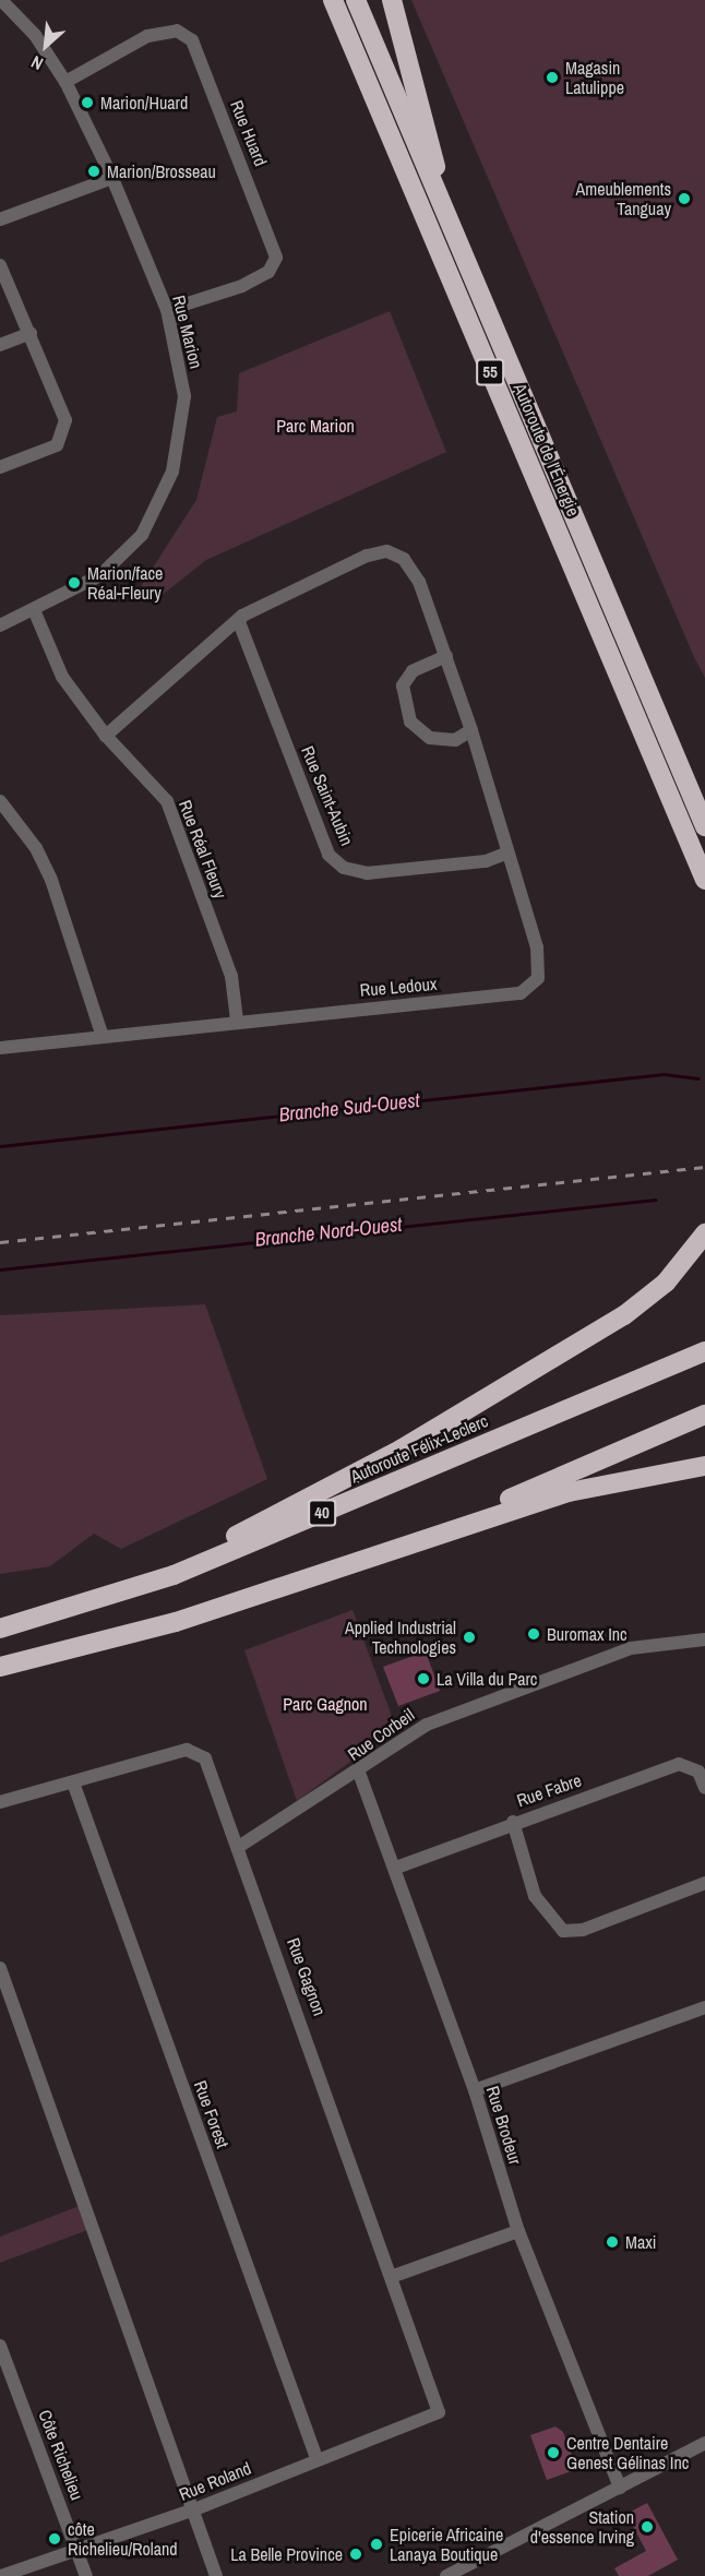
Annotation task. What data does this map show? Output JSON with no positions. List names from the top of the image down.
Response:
{
  "streets": {
    "highway": [
      "55",
      "Autoroute de l'Énergie",
      "Autoroute Félix-Leclerc",
      "40"
    ],
    "street": [
      "Rue Huard",
      "Rue Marion",
      "Rue Saint-Aubin",
      "Rue Réal Fleury",
      "Rue Ledoux",
      "Rue Corbeil",
      "Rue Fabre",
      "Rue Gagnon",
      "Rue Forest",
      "Rue Brodeur",
      "Côte Richelieu",
      "Rue Roland"
    ]
  },
  "crossings": [
    ["Rue Huard", "Rue Marion"],
    ["Rue Marion", "Rue Réal Fleury"],
    ["Rue Saint-Aubin", "Rue Ledoux"],
    ["Rue Réal Fleury", "Rue Ledoux"],
    ["Rue Corbeil", "Rue Gagnon"],
    ["Rue Corbeil", "Rue Brodeur"],
    ["Rue Fabre", "Rue Brodeur"],
    ["Rue Gagnon", "Rue Forest"],
    ["Rue Gagnon", "Rue Roland"],
    ["Rue Forest", "Rue Roland"],
    ["Côte Richelieu", "Rue Roland"]
  ],
  "water": ["Branche Sud-Ouest", "Branche Nord-Ouest"],
  "parks": ["Parc Marion", "Parc Gagnon"],
  "places": [
    "Magasin Latulippe",
    "Marion/Huard",
    "Marion/Brosseau",
    "Ameublements Tanguay",
    "Marion/face Réal-Fleury",
    "Buromax Inc",
    "Applied Industrial Technologies",
    "La Villa du Parc",
    "Maxi",
    "Centre Dentaire Genest Gélinas Inc",
    "Station d'essence Irving",
    "côte Richelieu/Roland",
    "Epicerie Africaine Lanaya Boutique",
    "La Belle Province"
  ],
  "north": "bottom left"
}
